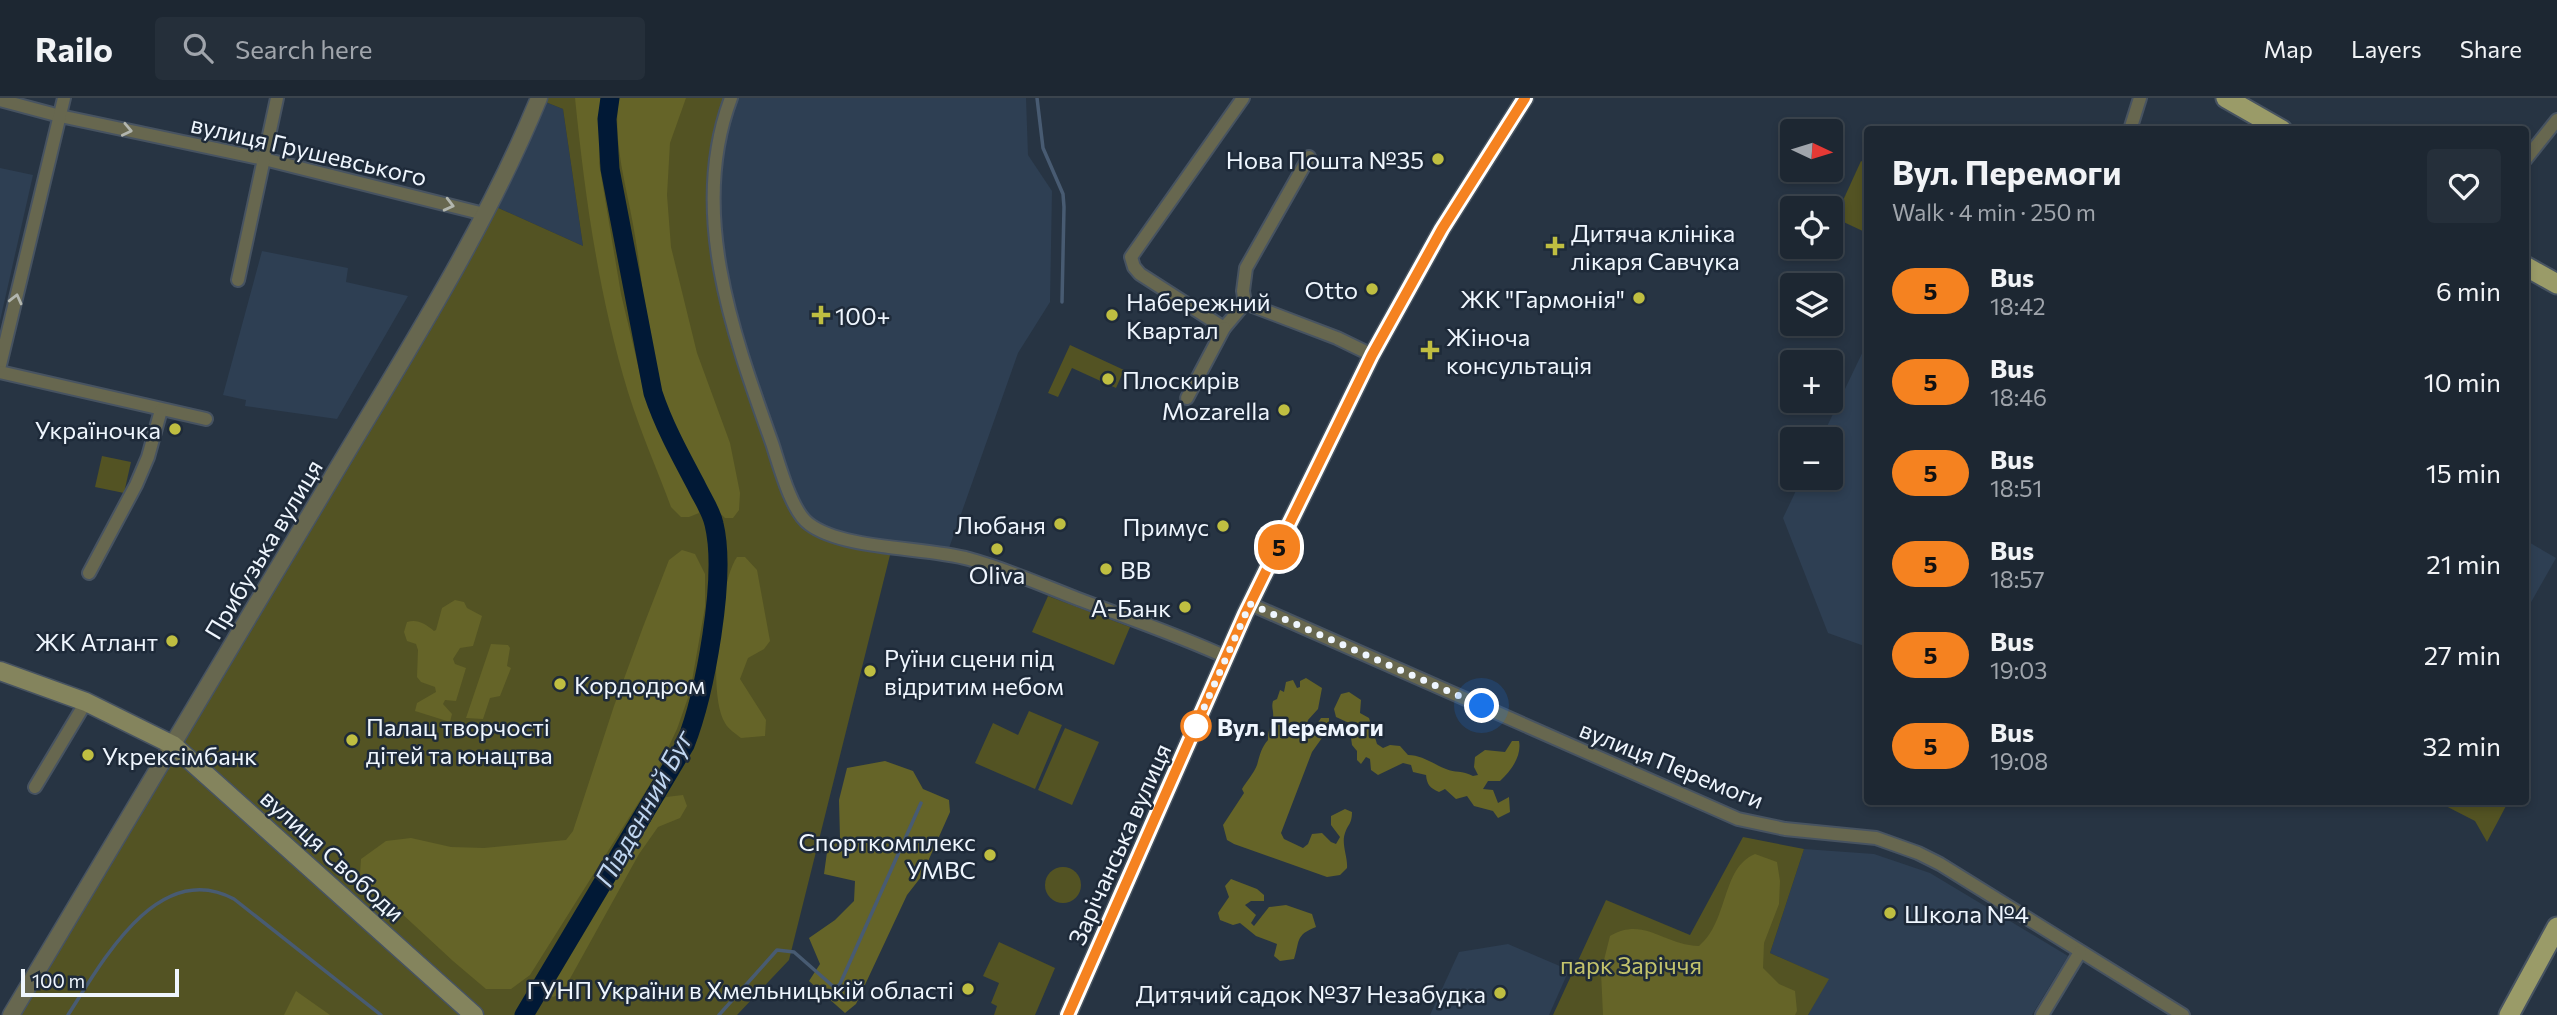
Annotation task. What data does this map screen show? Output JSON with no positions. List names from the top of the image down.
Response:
{
  "streets": {
    "main road": ["вулиця Свободи"],
    "street": [
      "вулиця Грушевського",
      "Прибузька вулиця",
      "вулиця Перемоги",
      "Зарічанська вулиця"
    ]
  },
  "crossings": [
    ["вулиця Грушевського", "Прибузька вулиця"],
    ["Прибузька вулиця", "вулиця Свободи"],
    ["вулиця Перемоги", "Зарічанська вулиця"]
  ],
  "one_way": ["вулиця Грушевського"],
  "water": ["Південний Буг"],
  "parks": ["парк Заріччя"],
  "places": {
    "other": [
      "Нова Пошта №35",
      "Otto",
      "ЖК \"Гармонія\"",
      "Набережний Квартал",
      "Плоскирів",
      "Mozarella",
      "Україночка",
      "Любаня",
      "Примус",
      "Oliva",
      "ВВ",
      "А-Банк",
      "ЖК Атлант",
      "Руїни сцени під відритим небом",
      "Кордодром",
      "Вул. Перемоги",
      "Палац творчості дітей та юнацтва",
      "Укрексімбанк",
      "Спорткомплекс УМВС",
      "Школа №4",
      "ГУНП України в Хмельницькій області",
      "Дитячий садок №37 Незабудка"
    ],
    "health": ["Дитяча клініка лікаря Савчука", "100+", "Жіноча консультація"]
  },
  "lines": ["bus line 5"],
  "scale_bar": "100 m",
  "north": "right",
  "page": {
    "header": "Railo",
    "search": "Search here",
    "nav": ["Map", "Layers", "Share"],
    "on_map": "5",
    "map_buttons": ["+", "−"],
    "heading": ["Вул. Перемоги", "Walk · 4 min · 250 m"],
    "list": [
      {
        "mark": "5",
        "name": "Bus",
        "note": "18:42",
        "value": "6 min"
      },
      {
        "mark": "5",
        "name": "Bus",
        "note": "18:46",
        "value": "10 min"
      },
      {
        "mark": "5",
        "name": "Bus",
        "note": "18:51",
        "value": "15 min"
      },
      {
        "mark": "5",
        "name": "Bus",
        "note": "18:57",
        "value": "21 min"
      },
      {
        "mark": "5",
        "name": "Bus",
        "note": "19:03",
        "value": "27 min"
      },
      {
        "mark": "5",
        "name": "Bus",
        "note": "19:08",
        "value": "32 min"
      }
    ],
    "scale": "100 m"
  }
}
